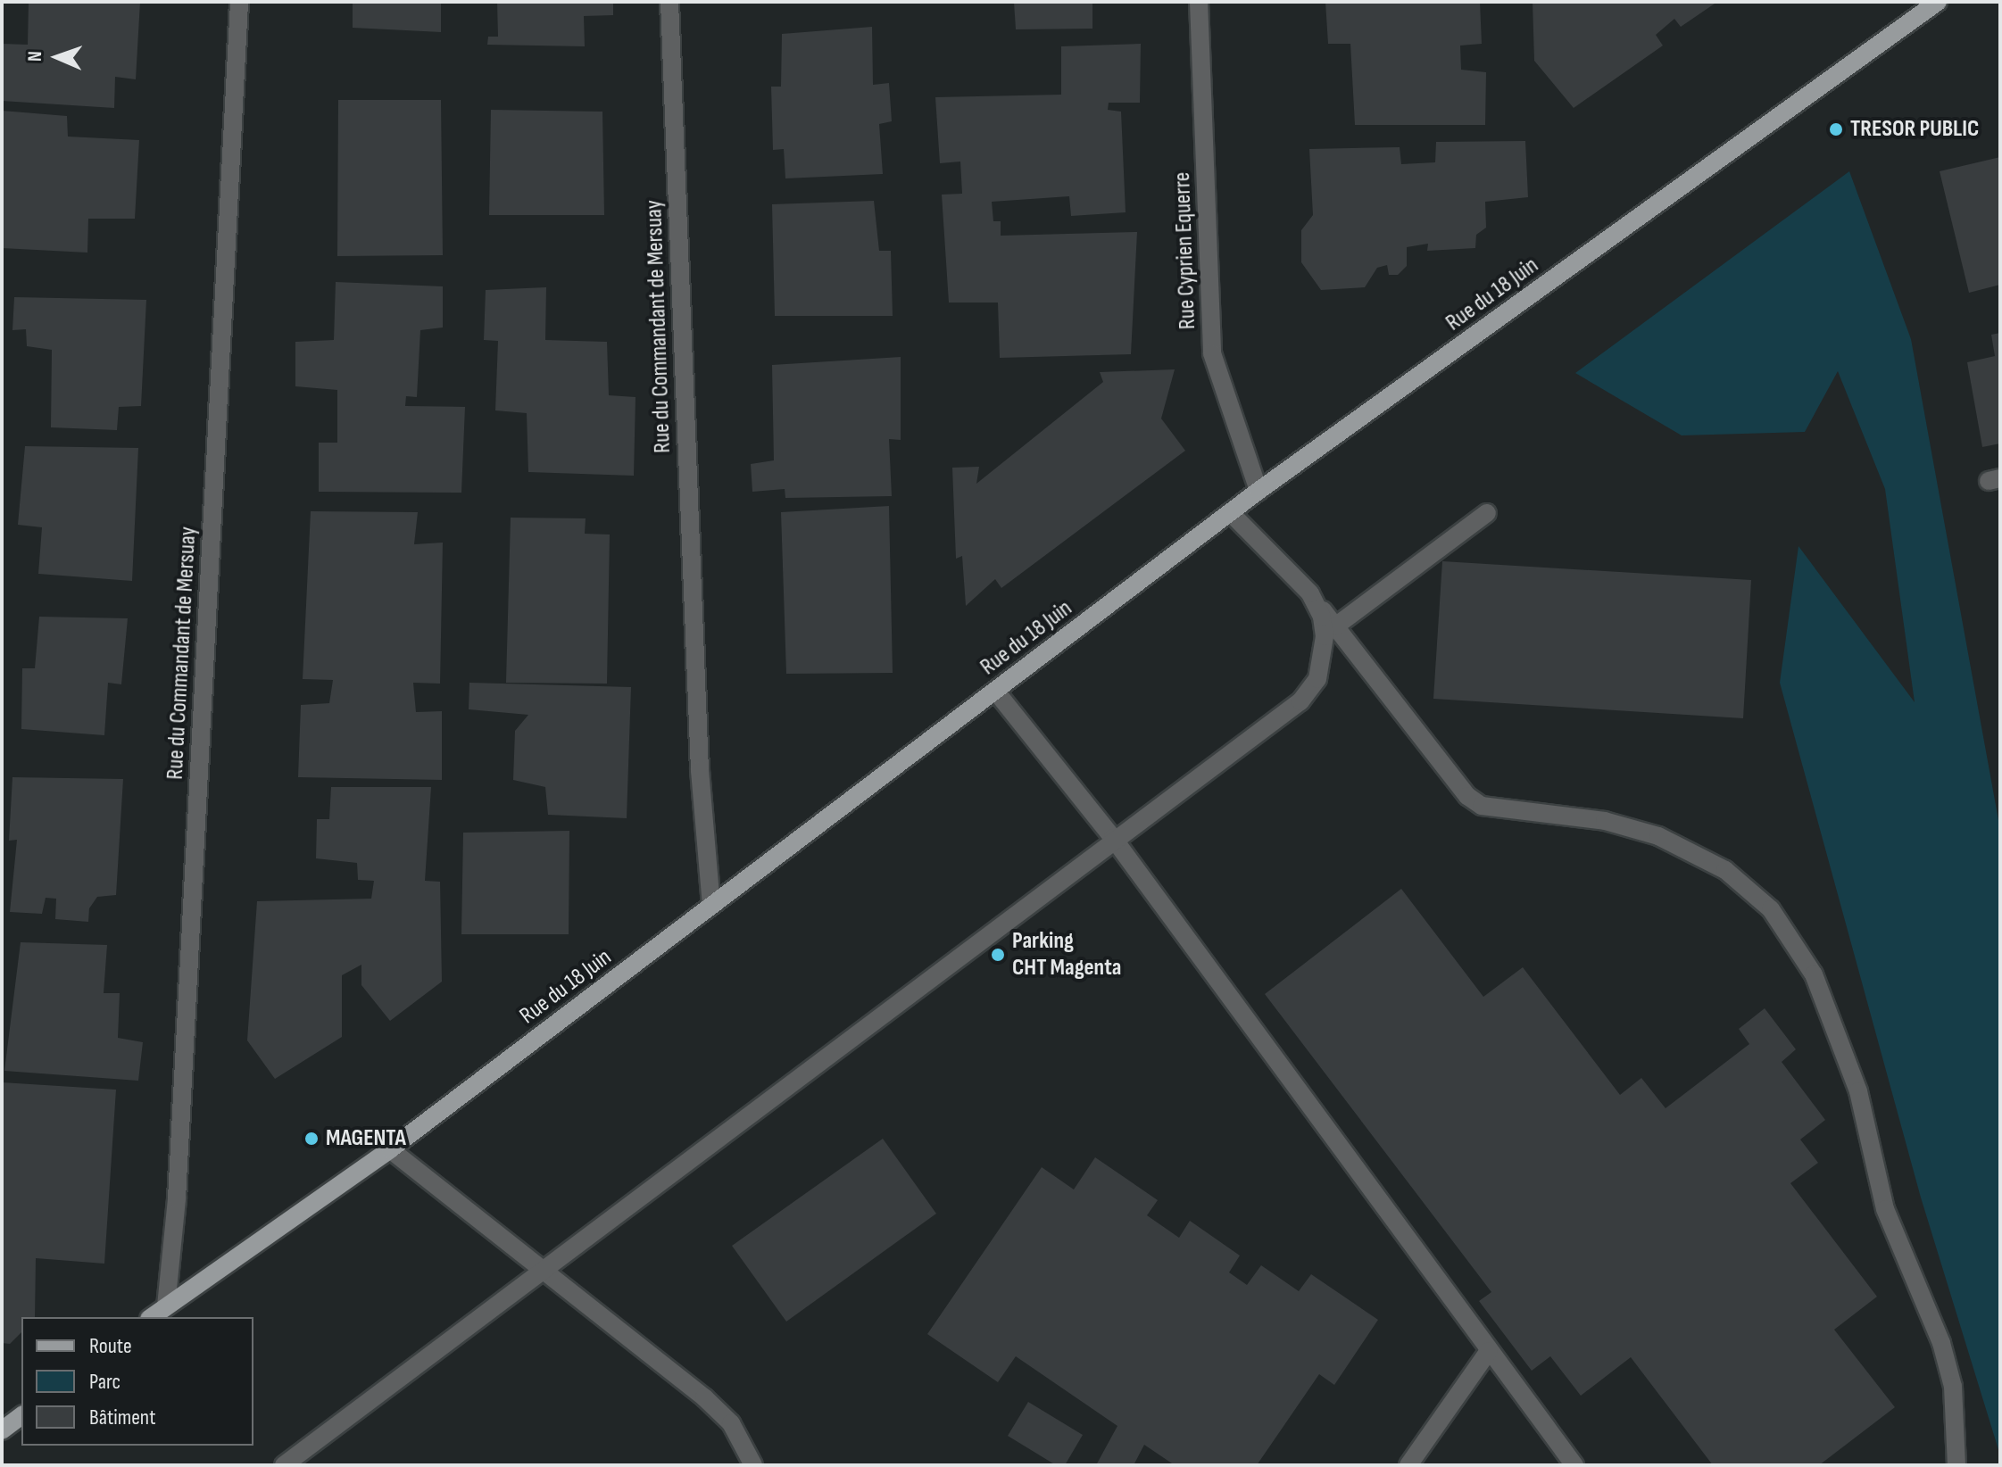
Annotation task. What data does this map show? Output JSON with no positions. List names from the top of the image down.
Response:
{
  "streets": {
    "main road": ["Rue du 18 Juin"],
    "street": ["Rue Cyprien Equerre", "Rue du Commandant de Mersuay"]
  },
  "crossings": [
    ["Rue Cyprien Equerre", "Rue du 18 Juin"],
    ["Rue du 18 Juin", "Rue du Commandant de Mersuay"]
  ],
  "places": ["TRESOR PUBLIC", "Parking CHT Magenta", "MAGENTA"],
  "legend": ["Route", "Parc", "Bâtiment"],
  "north": "left"
}
